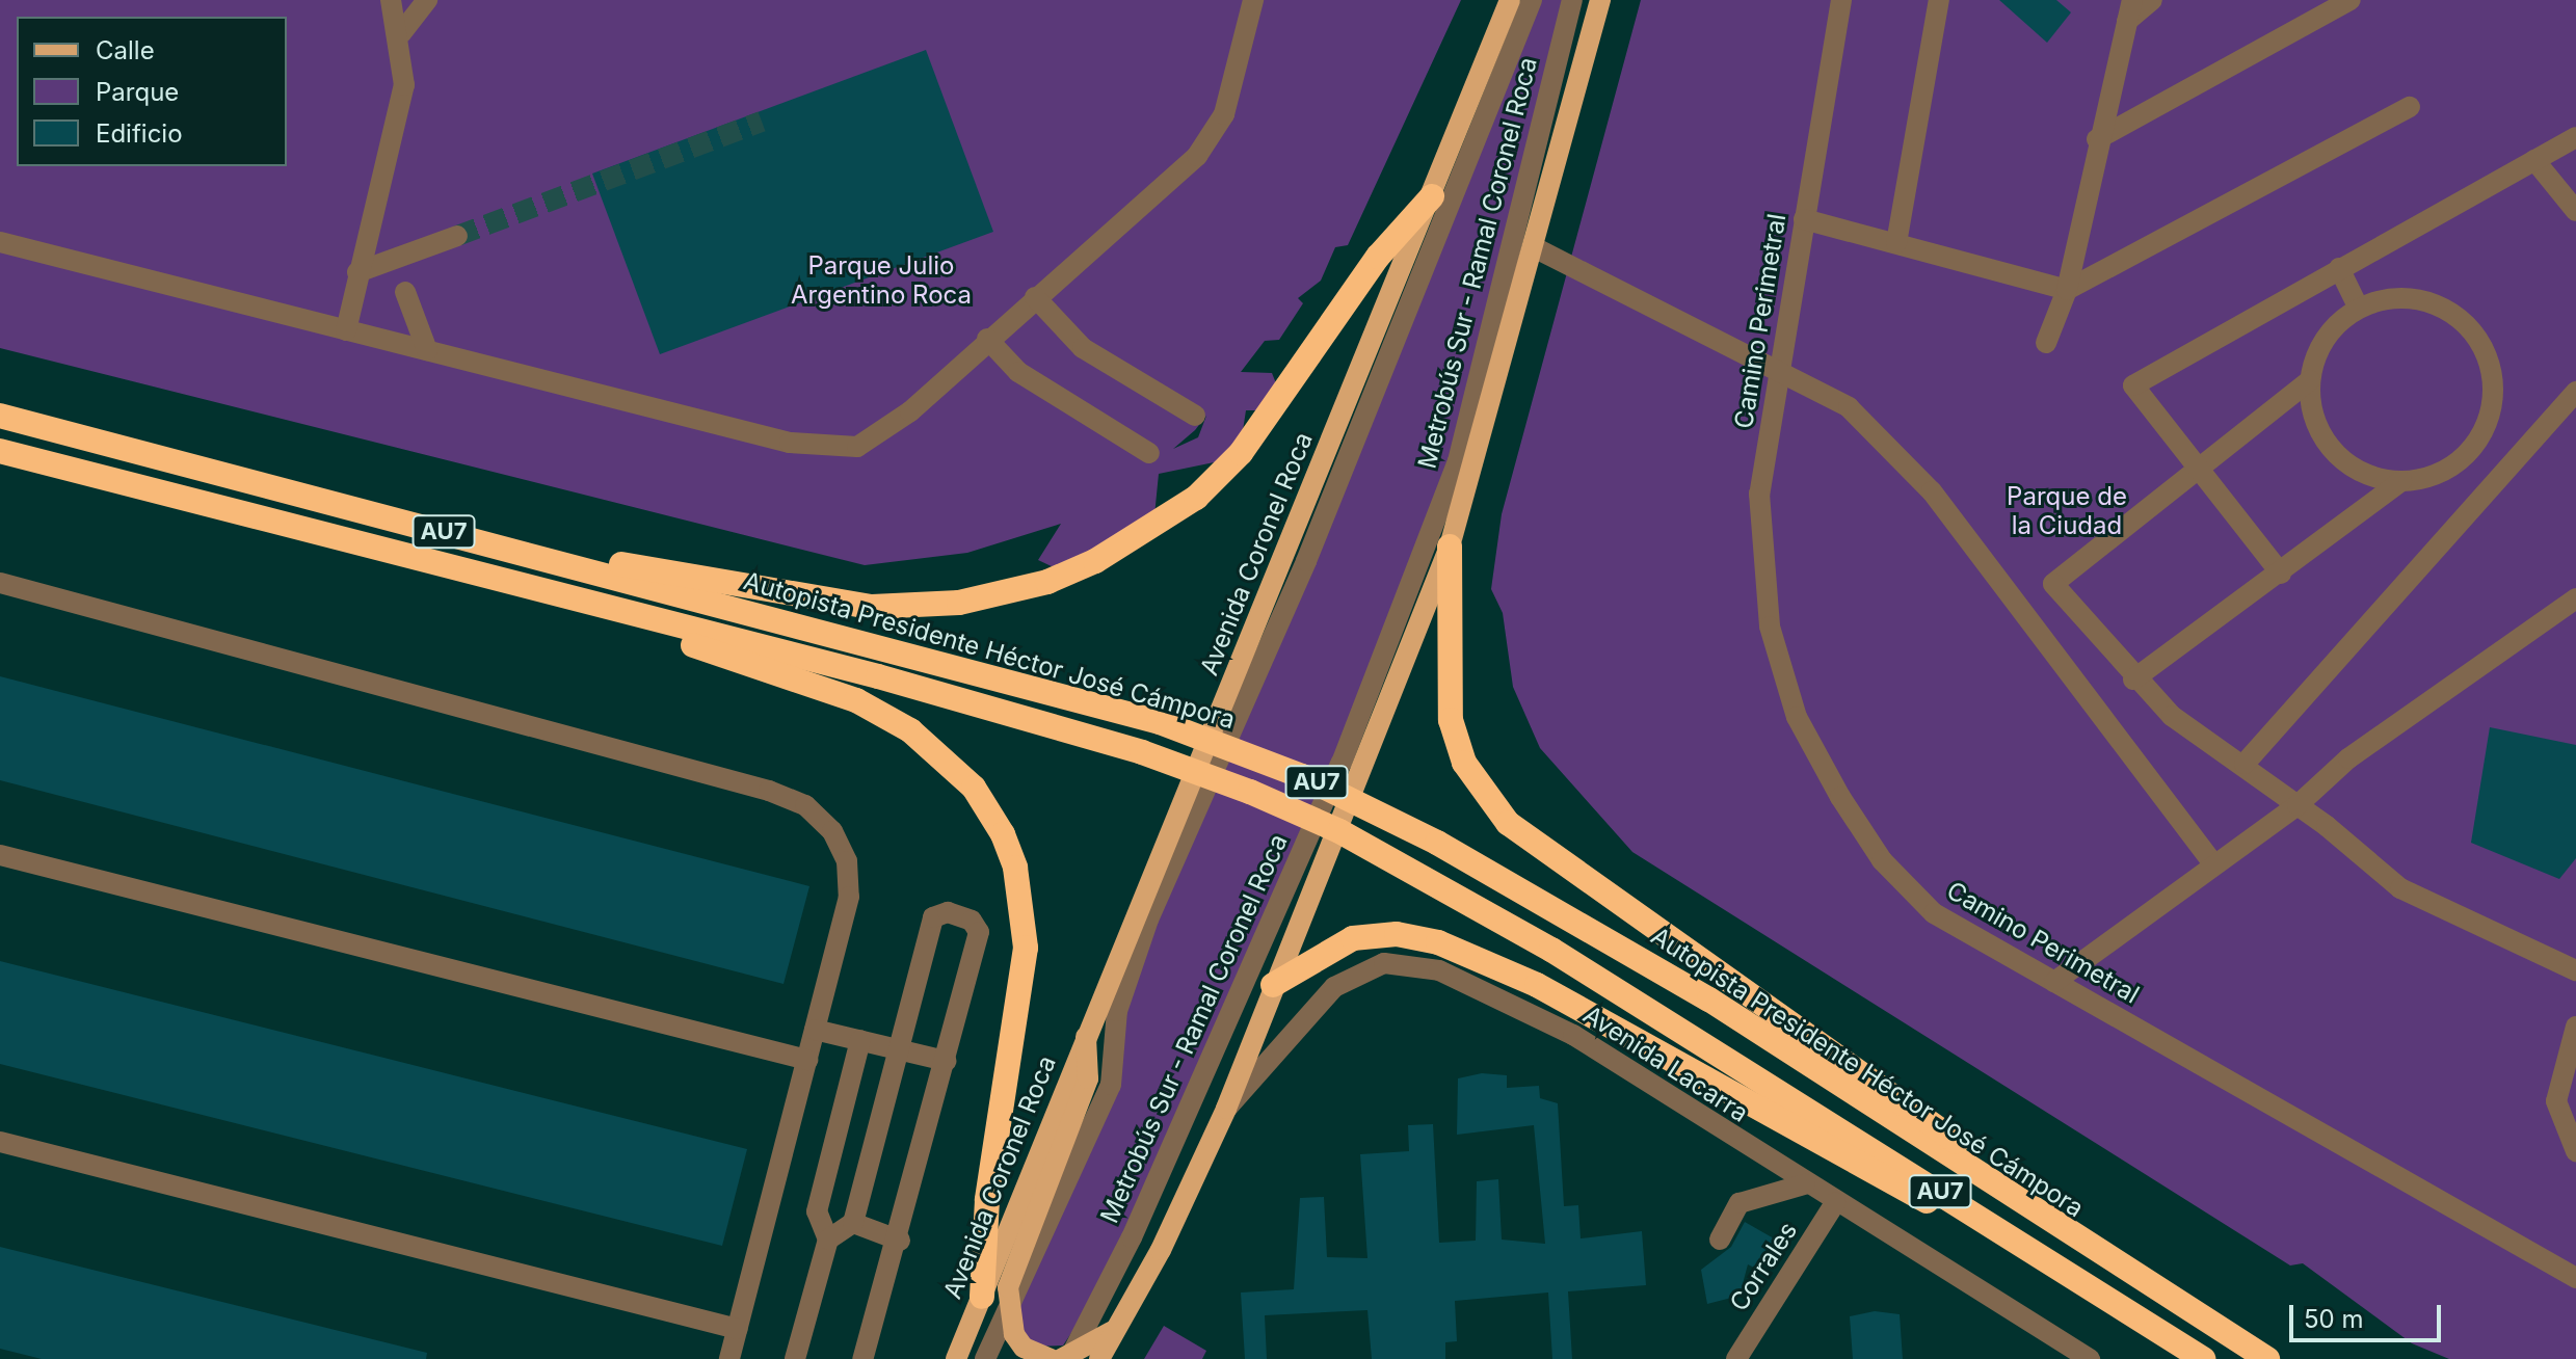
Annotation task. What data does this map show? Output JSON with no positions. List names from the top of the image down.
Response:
{
  "streets": {
    "highway": ["AU7", "Autopista Presidente Héctor José Cámpora"],
    "main road": ["Avenida Coronel Roca"],
    "street": [
      "Metrobús Sur - Ramal Coronel Roca",
      "Camino Perimetral",
      "Avenida Lacarra",
      "Corrales"
    ]
  },
  "crossings": [
    ["Avenida Lacarra", "Corrales"]
  ],
  "parks": ["Parque Julio Argentino Roca", "Parque de la Ciudad"],
  "legend": ["Calle", "Parque", "Edificio"],
  "scale_bar": "50 m"
}
